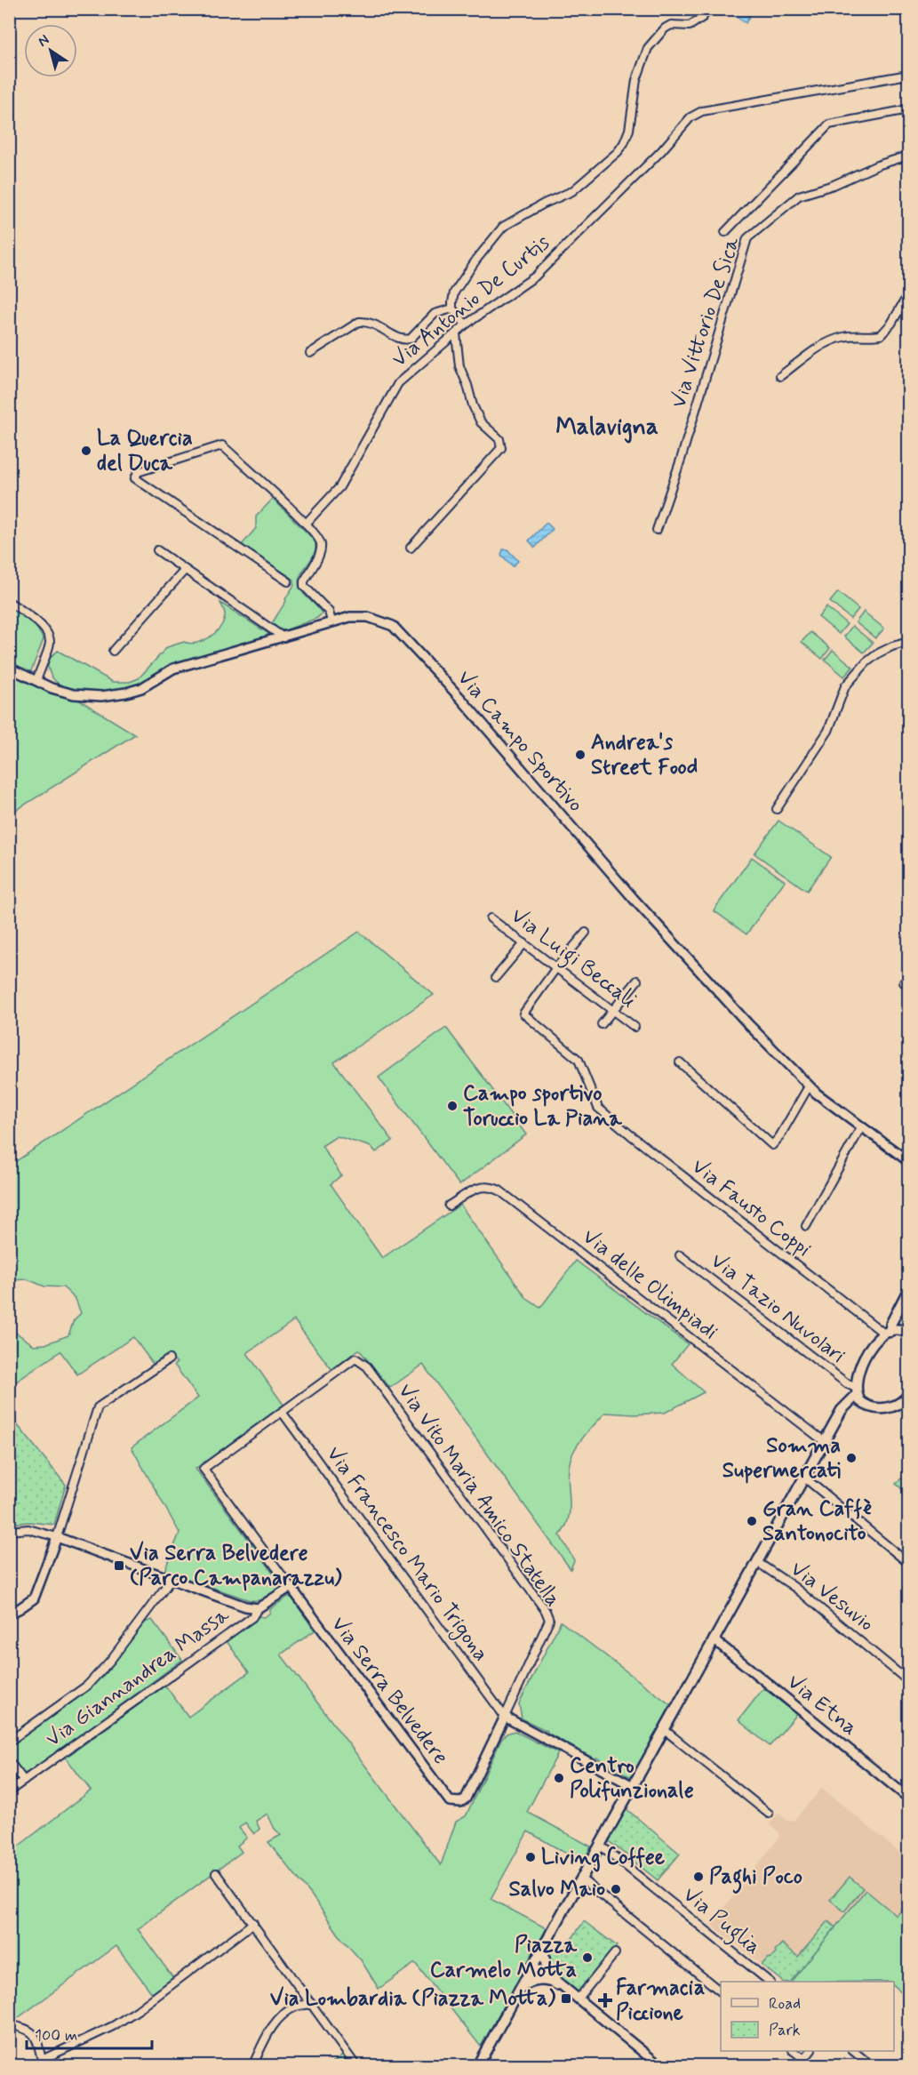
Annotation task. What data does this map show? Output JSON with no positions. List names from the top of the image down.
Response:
{
  "streets": {
    "street": [
      "Via Antonio De Curtis",
      "Via Vittorio De Sica",
      "Via Campo Sportivo",
      "Via Luigi Beccali",
      "Via Fausto Coppi",
      "Via delle Olimpiadi",
      "Via Tazio Nuvolari",
      "Via Vito Maria Amico Statella",
      "Via Francesco Mario Trigona",
      "Via Vesuvio",
      "Via Giannandrea Massa",
      "Via Serra Belvedere",
      "Via Etna",
      "Via Puglia"
    ]
  },
  "crossings": [
    ["Via Luigi Beccali", "Via Fausto Coppi"],
    ["Via Vito Maria Amico Statella", "Via Francesco Mario Trigona"],
    ["Via Vito Maria Amico Statella", "Via Serra Belvedere"],
    ["Via Francesco Mario Trigona", "Via Serra Belvedere"]
  ],
  "districts": ["Malavigna"],
  "places": {
    "other": [
      "La Quercia del Duca",
      "Andrea's Street Food",
      "Campo sportivo Toruccio La Piana",
      "Somma Supermercati",
      "Gran Caffè Santonocito",
      "Centro Polifunzionale",
      "Living Coffee",
      "Paghi Poco",
      "Salvo Maio",
      "Piazza Carmelo Motta"
    ],
    "transit": ["Via Serra Belvedere (Parco Campanarazzu)", "Via Lombardia (Piazza Motta)"],
    "health": ["Farmacia Piccione"]
  },
  "legend": ["Road", "Park"],
  "scale_bar": "100 m",
  "north": "top left"
}
